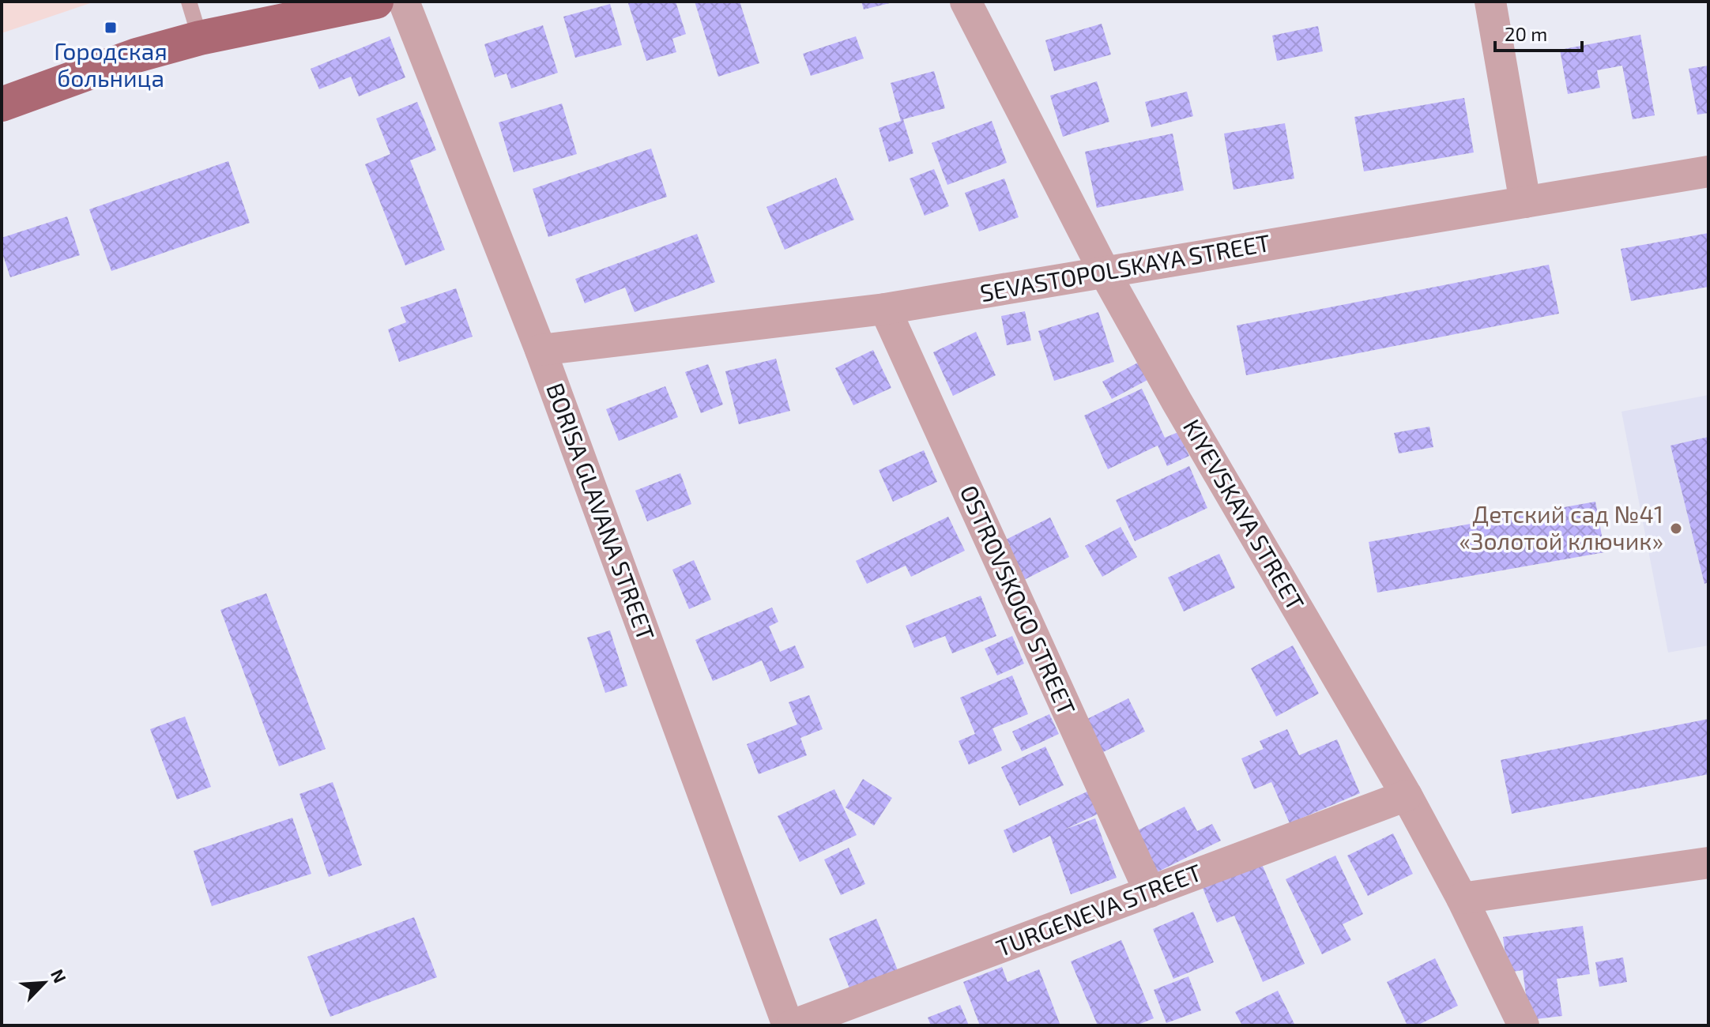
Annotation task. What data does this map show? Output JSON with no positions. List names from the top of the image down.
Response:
{
  "streets": {
    "street": [
      "SEVASTOPOLSKAYA STREET",
      "BORISA GLAVANA STREET",
      "KIYEVSKAYA STREET",
      "OSTROVSKOGO STREET",
      "TURGENEVA STREET"
    ]
  },
  "crossings": [
    ["SEVASTOPOLSKAYA STREET", "BORISA GLAVANA STREET"],
    ["SEVASTOPOLSKAYA STREET", "KIYEVSKAYA STREET"],
    ["SEVASTOPOLSKAYA STREET", "OSTROVSKOGO STREET"],
    ["BORISA GLAVANA STREET", "TURGENEVA STREET"],
    ["KIYEVSKAYA STREET", "TURGENEVA STREET"],
    ["OSTROVSKOGO STREET", "TURGENEVA STREET"]
  ],
  "places": {
    "transit": ["Городская больница"],
    "other": ["Детский сад №41 «Золотой ключик»"]
  },
  "scale_bar": "20 m",
  "north": "top right"
}
